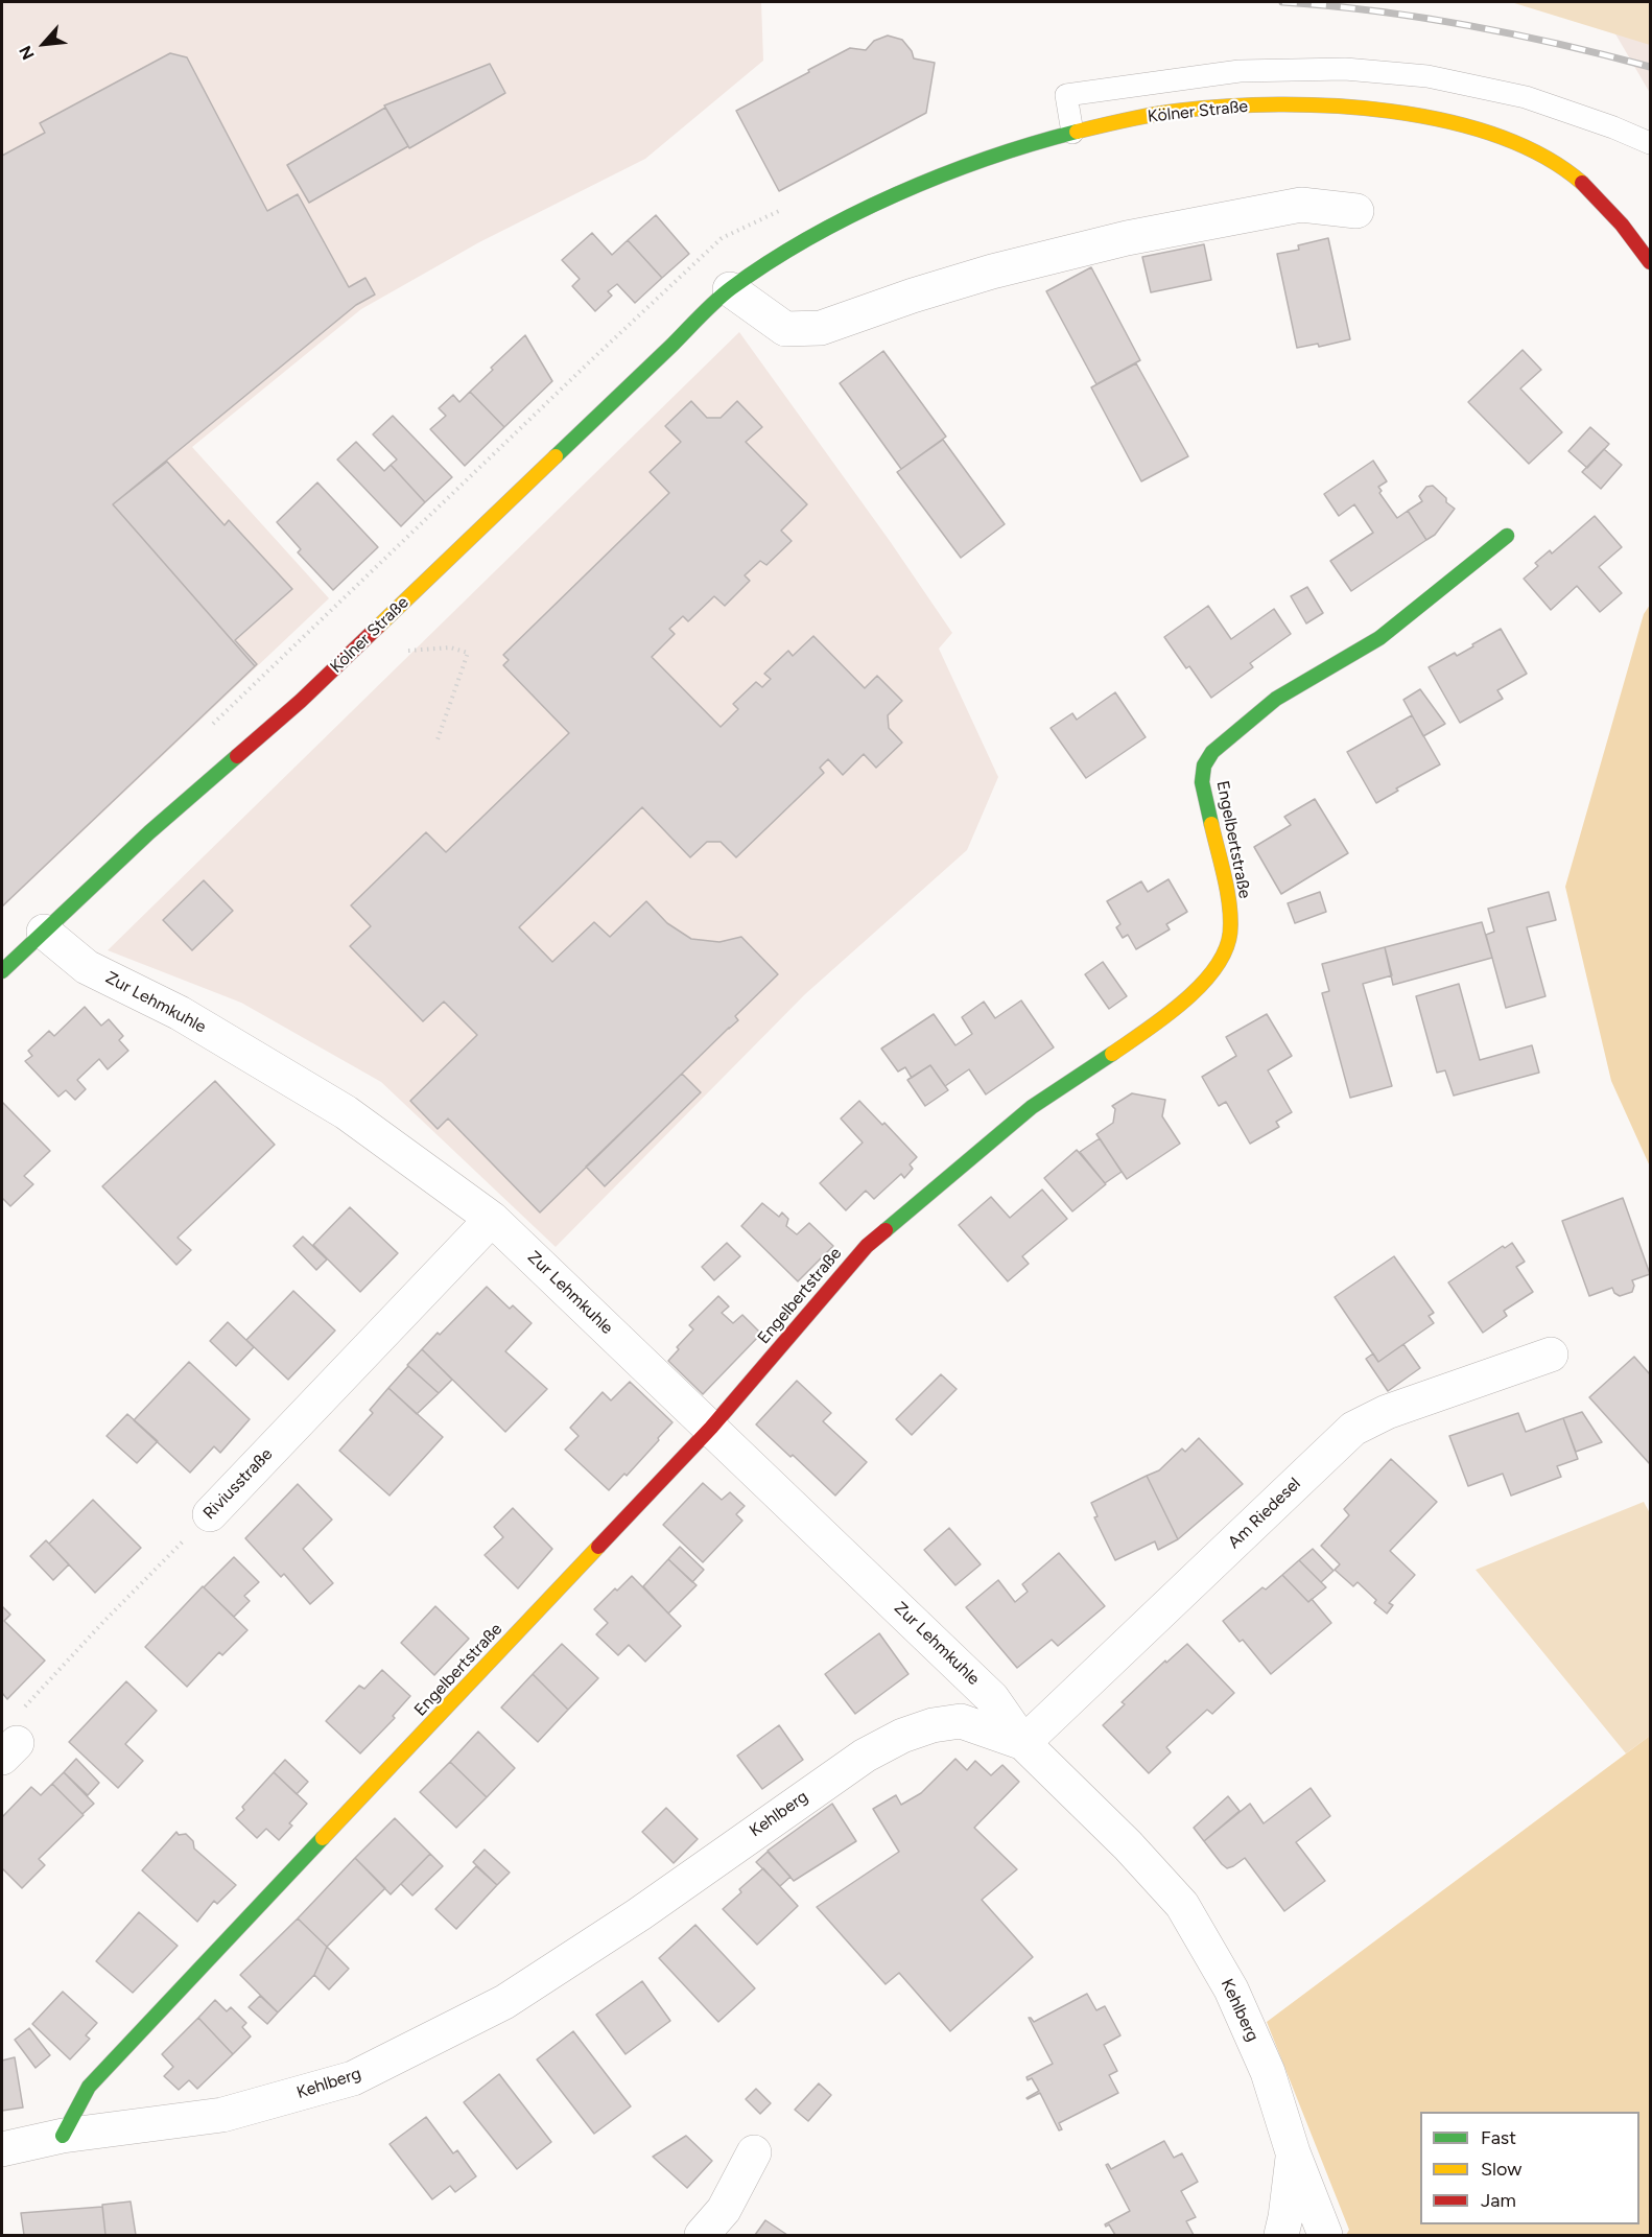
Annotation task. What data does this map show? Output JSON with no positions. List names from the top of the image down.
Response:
{
  "streets": {
    "street": [
      "Kölner Straße",
      "Engelbertstraße",
      "Zur Lehmkuhle",
      "Riviusstraße",
      "Am Riedesel",
      "Kehlberg"
    ]
  },
  "crossings": [
    ["Kölner Straße", "Zur Lehmkuhle"],
    ["Engelbertstraße", "Zur Lehmkuhle"],
    ["Engelbertstraße", "Kehlberg"],
    ["Zur Lehmkuhle", "Riviusstraße"],
    ["Zur Lehmkuhle", "Am Riedesel"],
    ["Zur Lehmkuhle", "Kehlberg"],
    ["Am Riedesel", "Kehlberg"]
  ],
  "legend": ["Fast", "Slow", "Jam"],
  "north": "bottom left"
}
